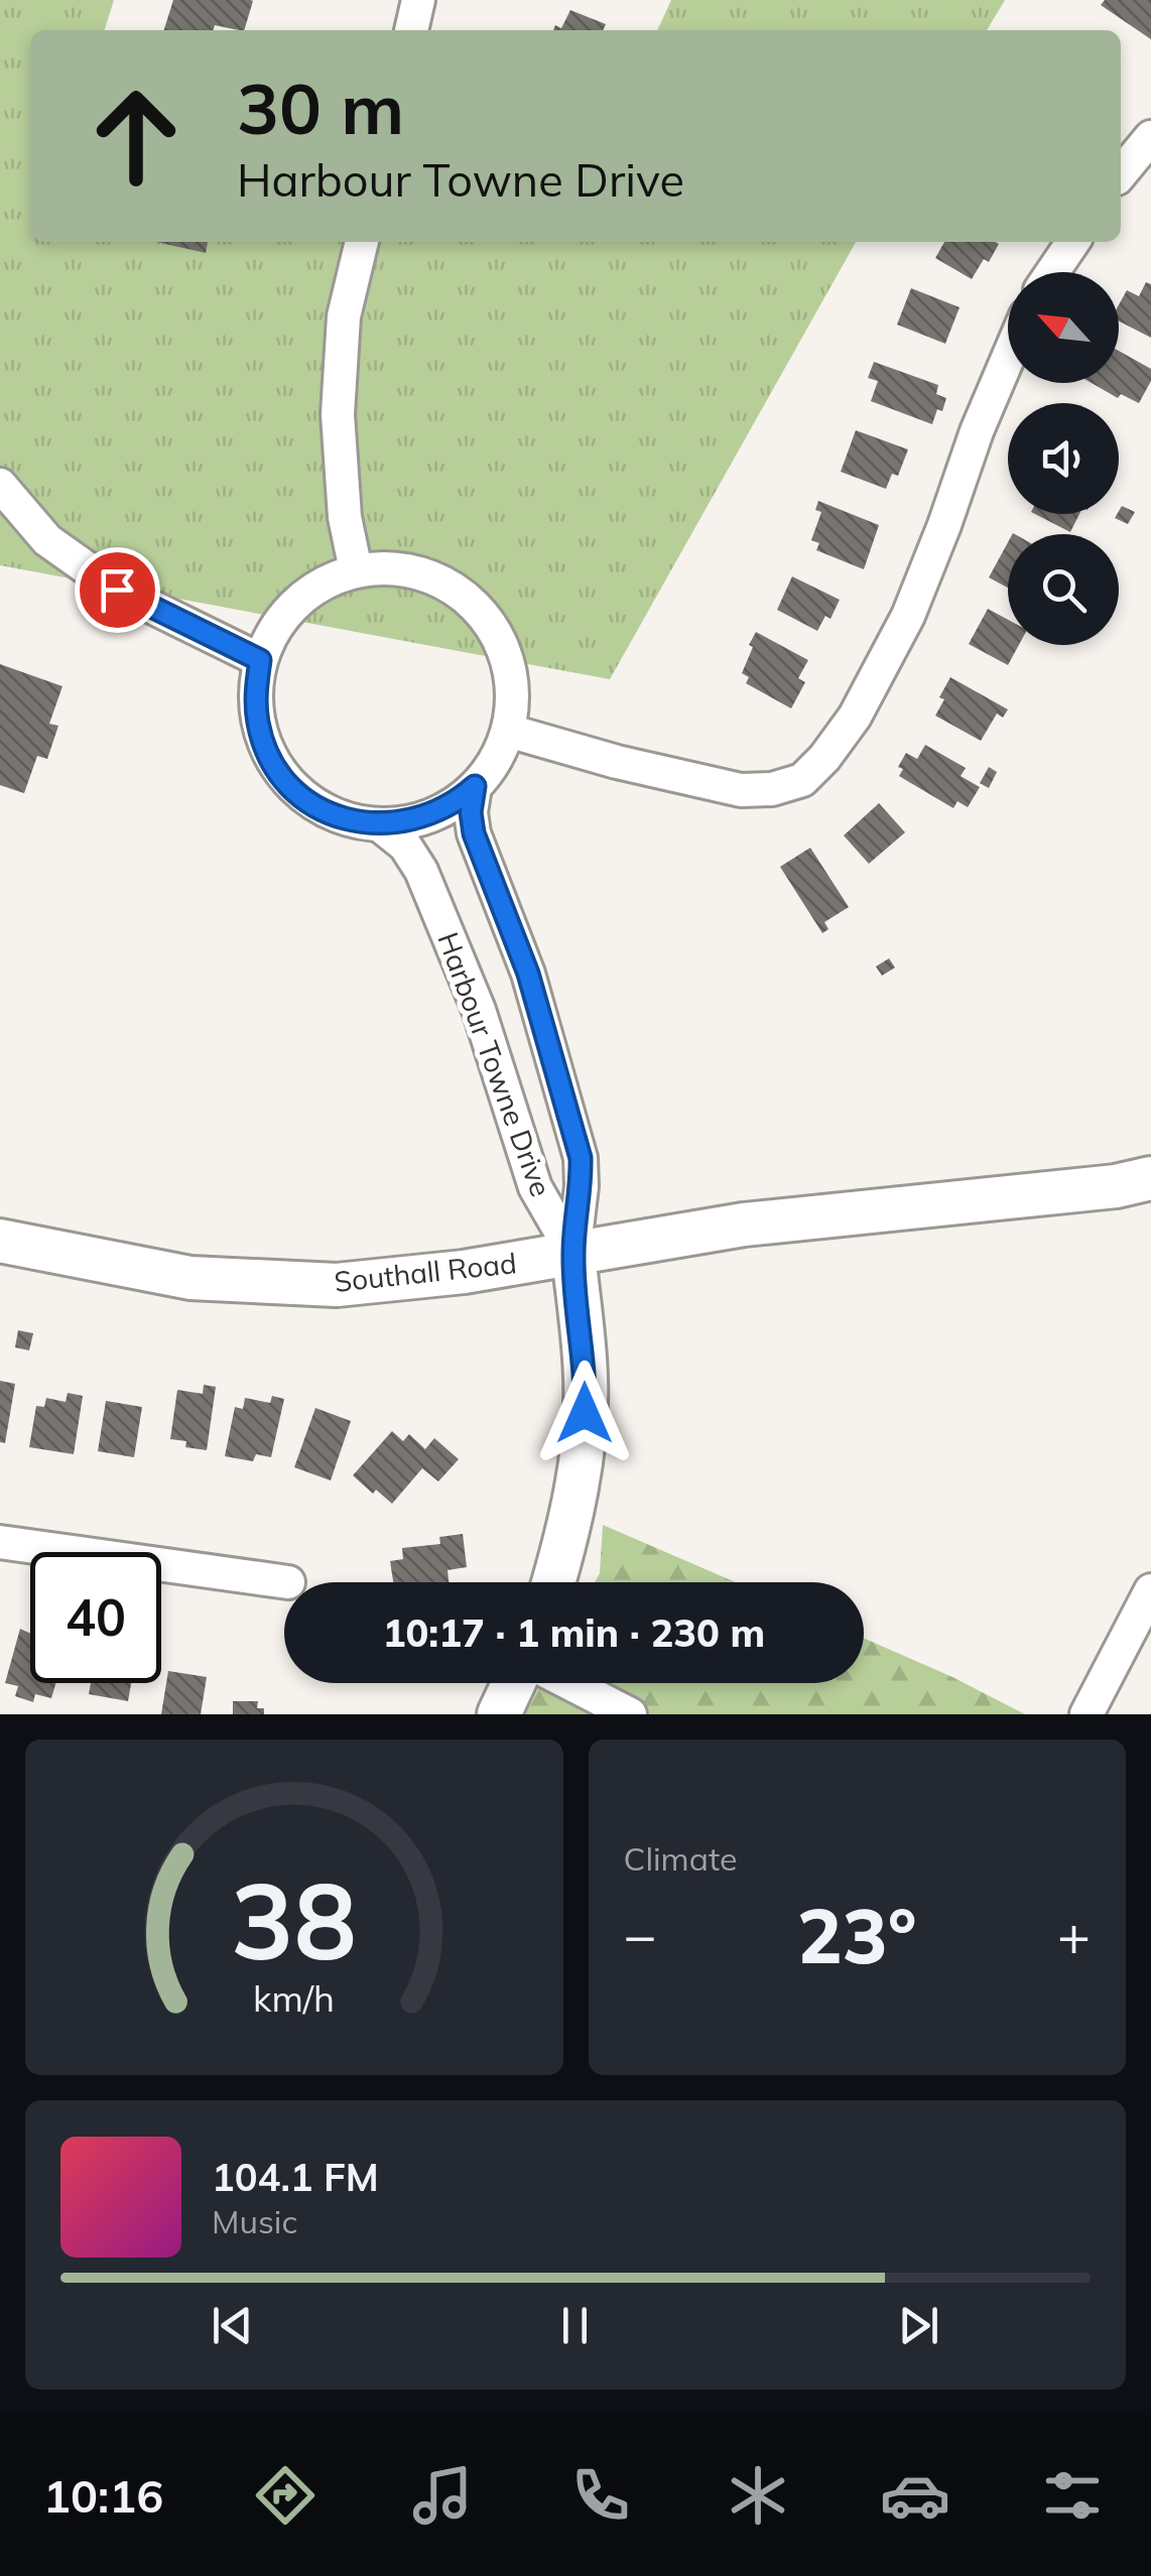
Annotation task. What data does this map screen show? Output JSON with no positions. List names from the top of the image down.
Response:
{
  "streets": {
    "street": ["Harbour Towne Drive", "Southall Road"]
  },
  "crossings": [
    ["Harbour Towne Drive", "Southall Road"]
  ],
  "north": "top left",
  "page": {
    "turn": ["30 m", "Harbour Towne Drive"],
    "limit": "40",
    "trip": "10:17 · 1 min · 230 m",
    "tile": "Climate",
    "heat": ["−", "23°", "+"],
    "song": ["104.1 FM", "Music"],
    "tabs": "10:16",
    "gauge": ["38", "km/h"]
  }
}
